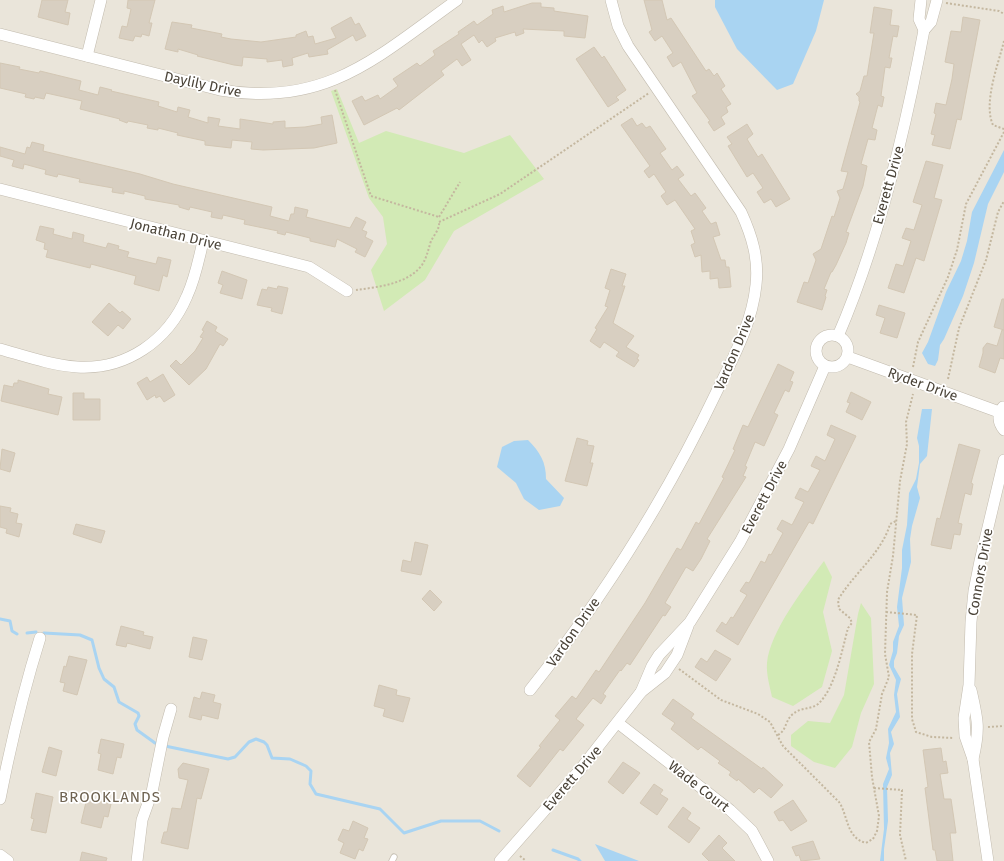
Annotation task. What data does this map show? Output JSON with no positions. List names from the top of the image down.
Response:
{
  "streets": {
    "street": [
      "Daylily Drive",
      "Everett Drive",
      "Jonathan Drive",
      "Vardon Drive",
      "Ryder Drive",
      "Connors Drive",
      "Wade Court"
    ]
  },
  "crossings": [
    ["Everett Drive", "Ryder Drive"],
    ["Everett Drive", "Wade Court"]
  ],
  "districts": ["BROOKLANDS"]
}
